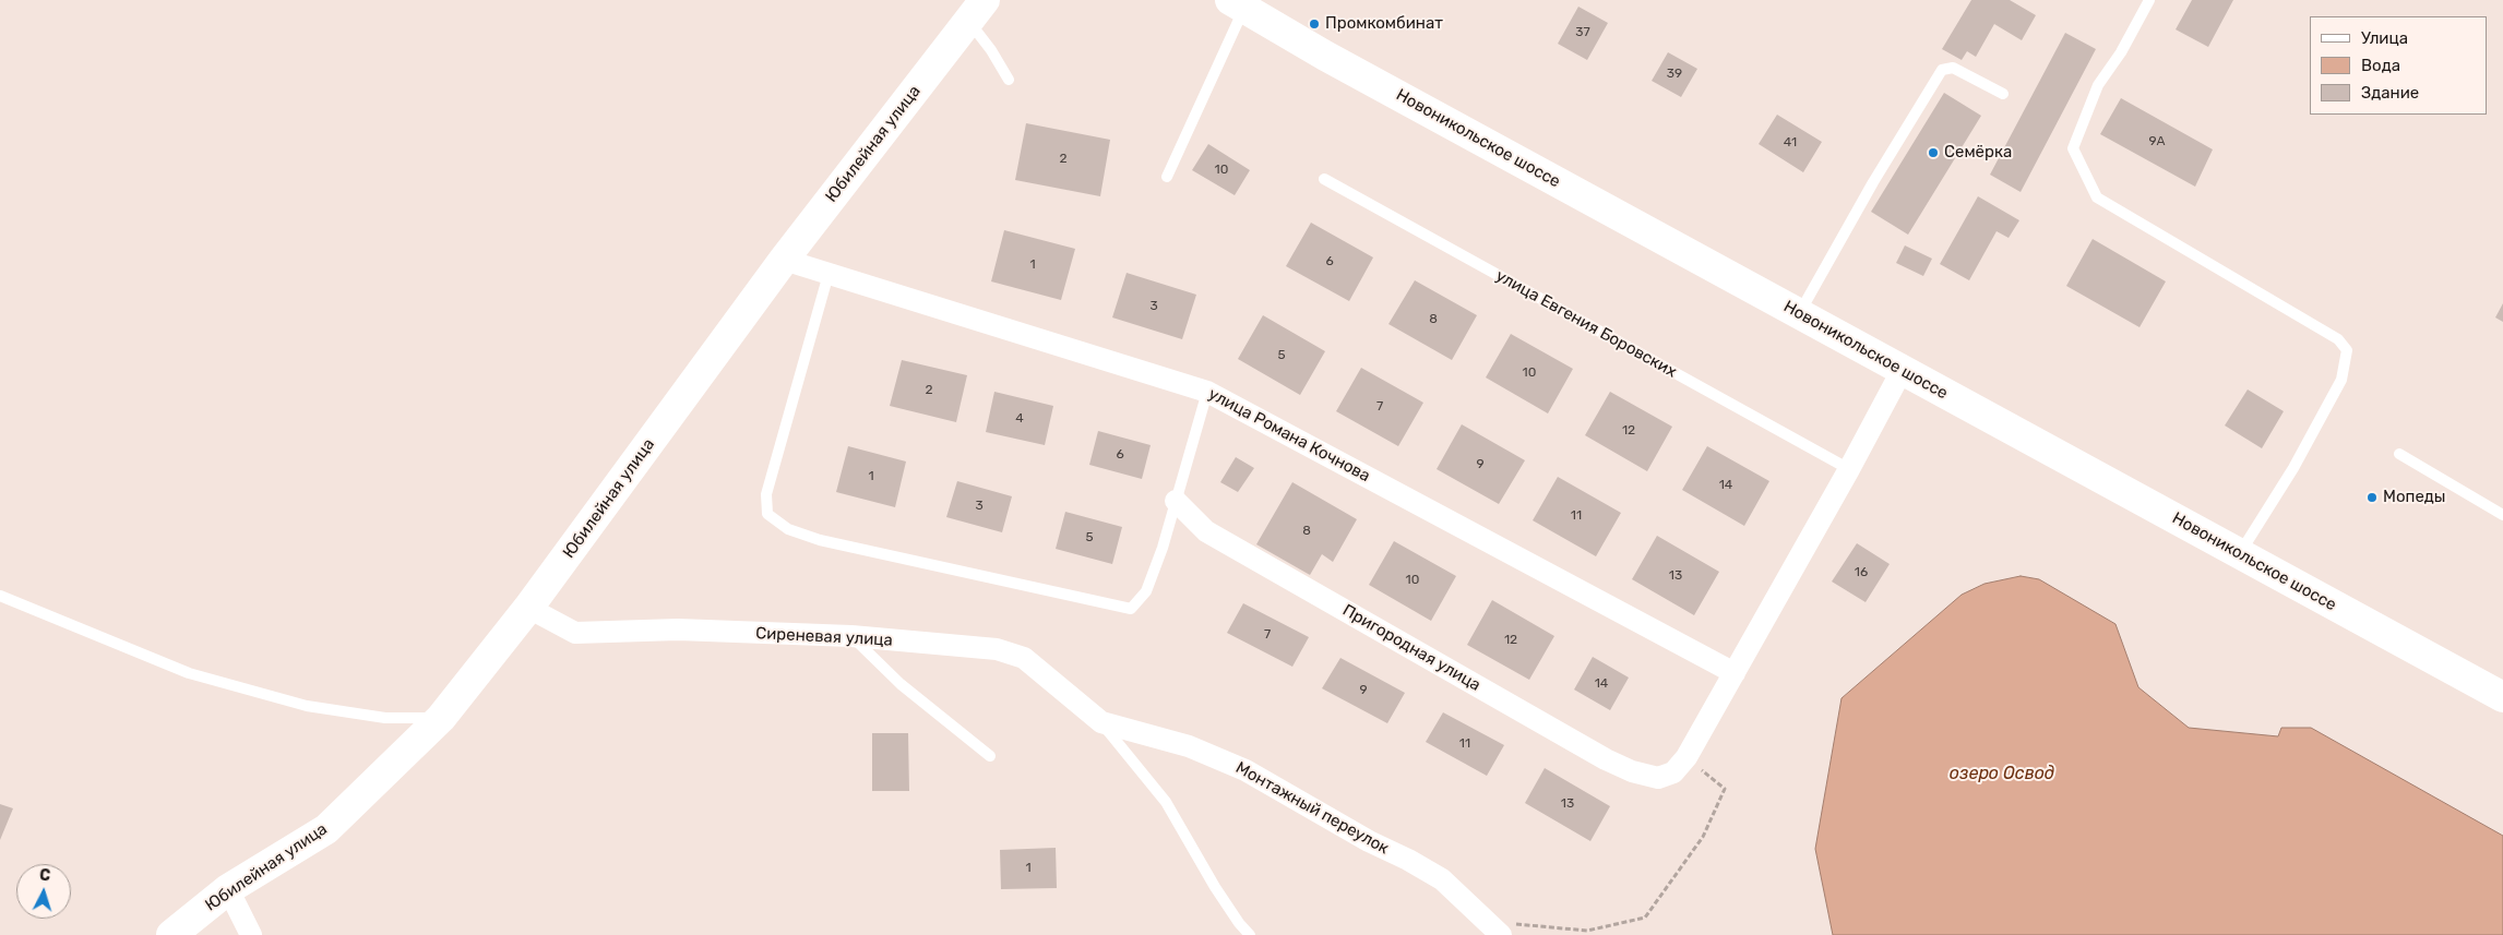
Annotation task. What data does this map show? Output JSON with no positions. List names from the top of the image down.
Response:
{
  "streets": {
    "main road": ["Новоникольское шоссе", "Юбилейная улица"],
    "street": [
      "улица Романа Кочнова",
      "Сиреневая улица",
      "Пригородная улица",
      "Монтажный переулок"
    ],
    "lane": ["улица Евгения Боровских"]
  },
  "crossings": [
    ["Юбилейная улица", "улица Романа Кочнова"],
    ["Юбилейная улица", "Сиреневая улица"],
    ["Сиреневая улица", "Монтажный переулок"]
  ],
  "water": ["озеро Освод"],
  "places": ["Промкомбинат", "Семёрка", "Мопеды"],
  "house_numbers": [
    "37",
    "39",
    "9А",
    "41",
    "2",
    "10",
    "6",
    "1",
    "3",
    "8",
    "5",
    "10",
    "2",
    "7",
    "4",
    "12",
    "6",
    "9",
    "1",
    "14",
    "3",
    "11",
    "8",
    "5",
    "16",
    "13",
    "10",
    "7",
    "12",
    "14",
    "9",
    "11",
    "13",
    "1"
  ],
  "legend": ["Улица", "Вода", "Здание"],
  "north": "top"
}
